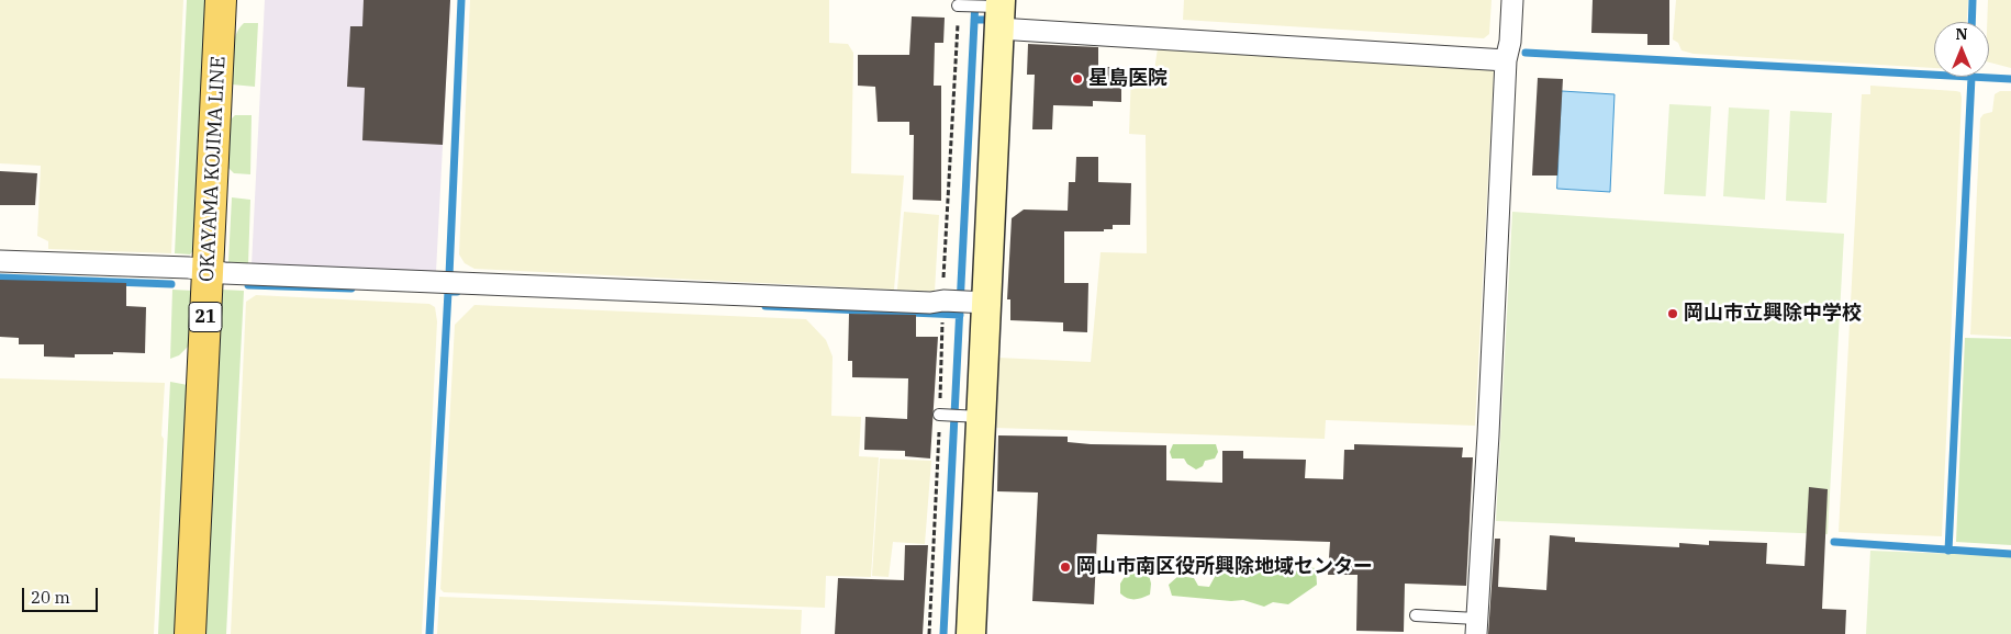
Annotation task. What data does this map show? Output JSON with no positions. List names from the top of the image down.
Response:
{
  "streets": {
    "main road": ["OKAYAMA KOJIMA LINE", "21"]
  },
  "places": ["星島医院", "岡山市立興除中学校", "岡山市南区役所興除地域センター"],
  "scale_bar": "20 m",
  "north": "top"
}
